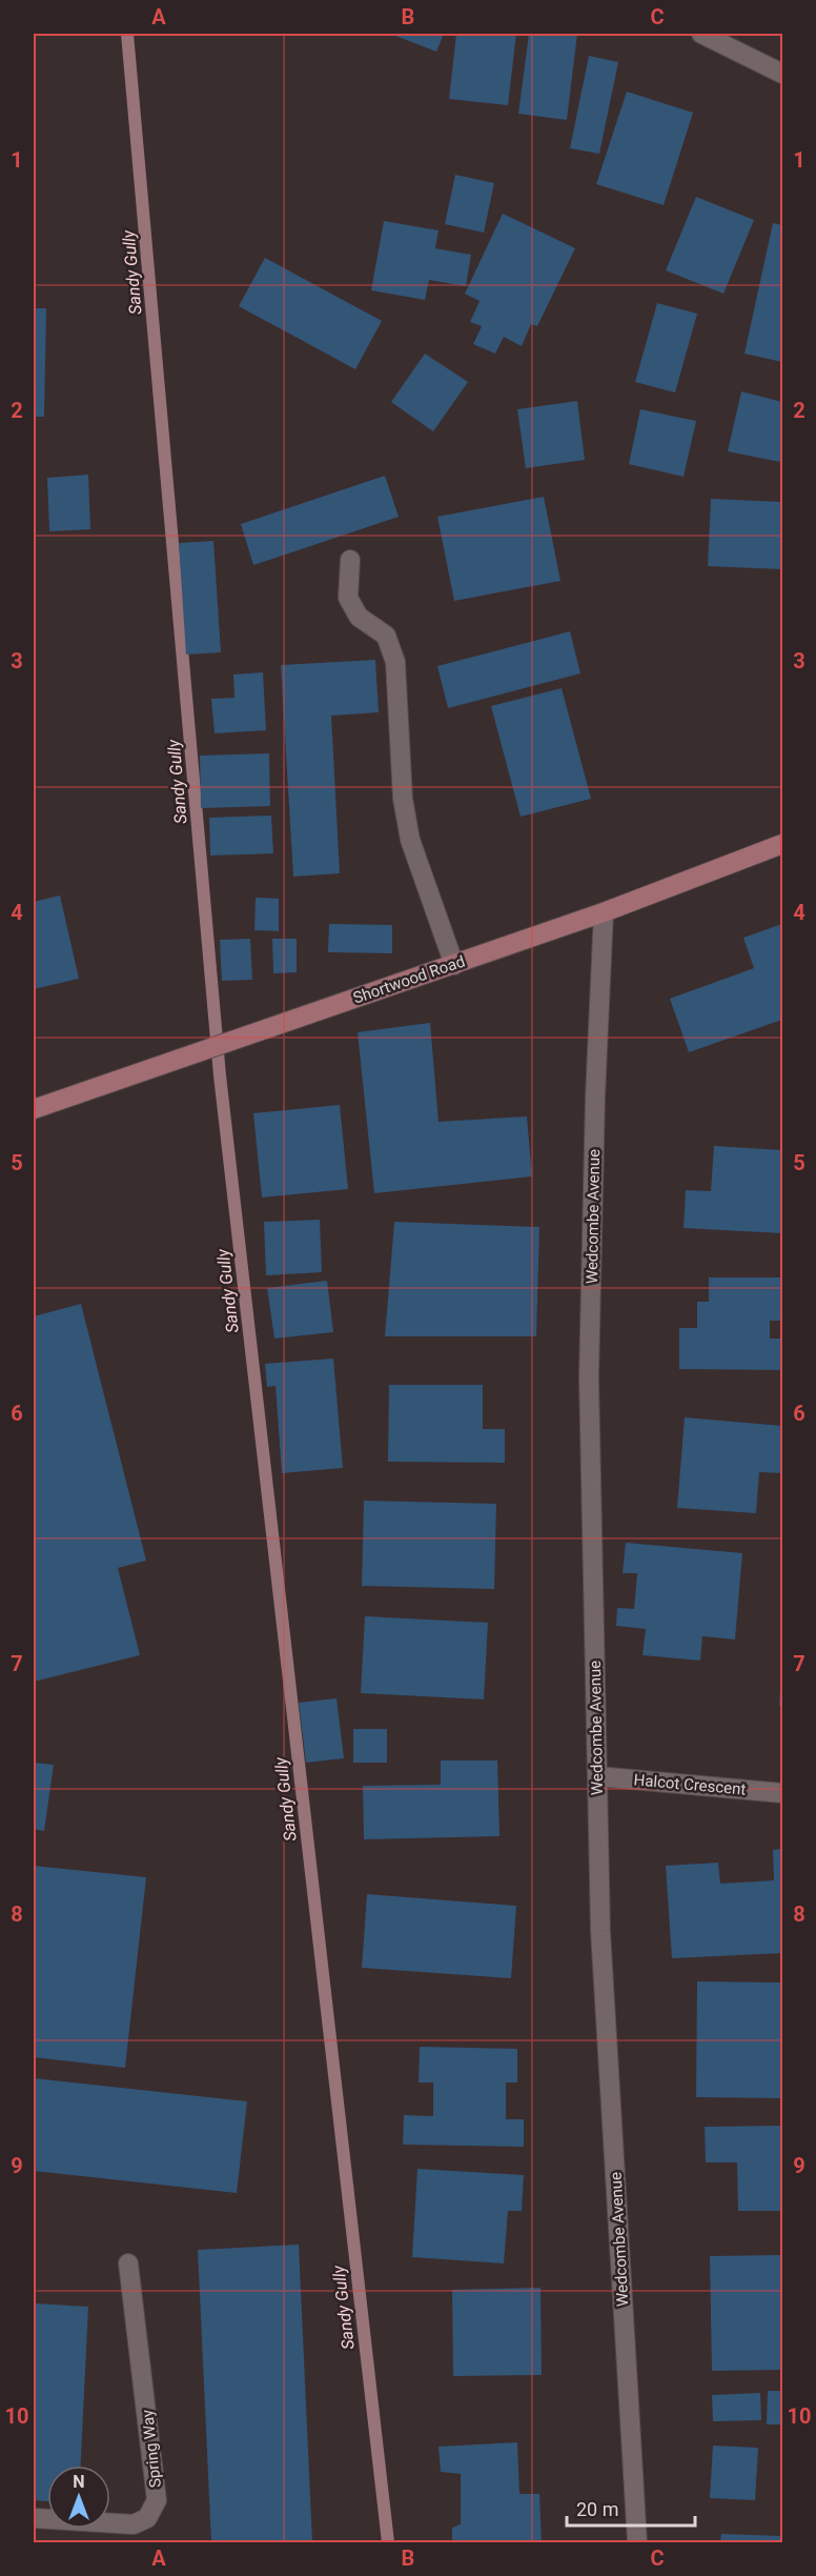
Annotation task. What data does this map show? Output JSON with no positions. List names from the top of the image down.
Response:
{
  "streets": {
    "main road": ["Shortwood Road"],
    "street": ["Wedcombe Avenue", "Halcot Crescent", "Spring Way"]
  },
  "crossings": [
    ["Shortwood Road", "Wedcombe Avenue"],
    ["Wedcombe Avenue", "Halcot Crescent"]
  ],
  "water": ["Sandy Gully"],
  "scale_bar": "20 m",
  "north": "top",
  "grid": {
    "columns": ["A", "B", "C"],
    "rows": [
      "1",
      "2",
      "3",
      "4",
      "5",
      "6",
      "7",
      "8",
      "9",
      "10"
    ]
  }
}
